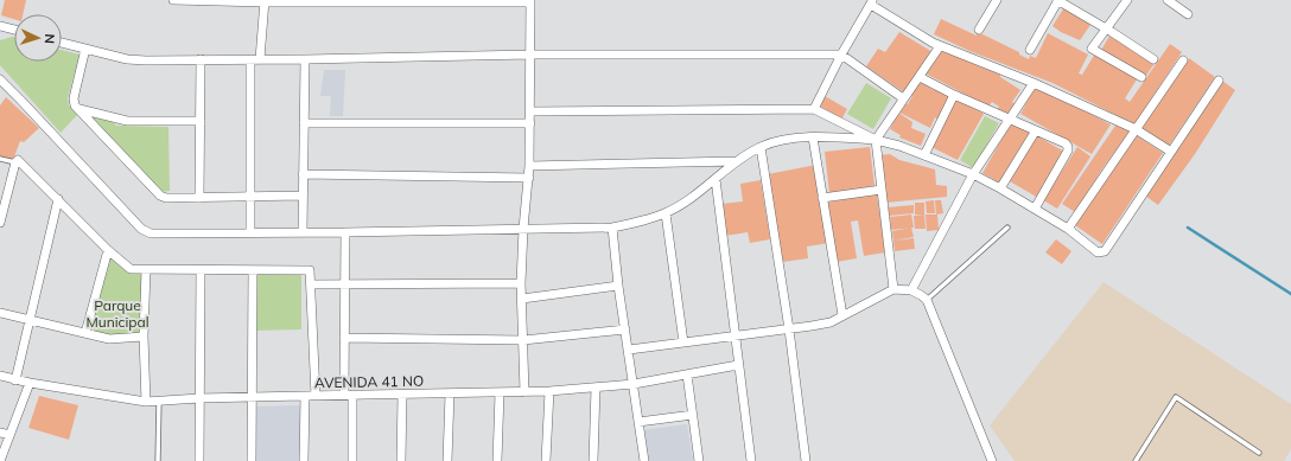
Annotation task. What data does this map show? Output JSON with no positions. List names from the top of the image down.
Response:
{
  "streets": {
    "street": ["AVENIDA 41 NO"]
  },
  "parks": ["Parque Municipal"],
  "north": "right"
}
